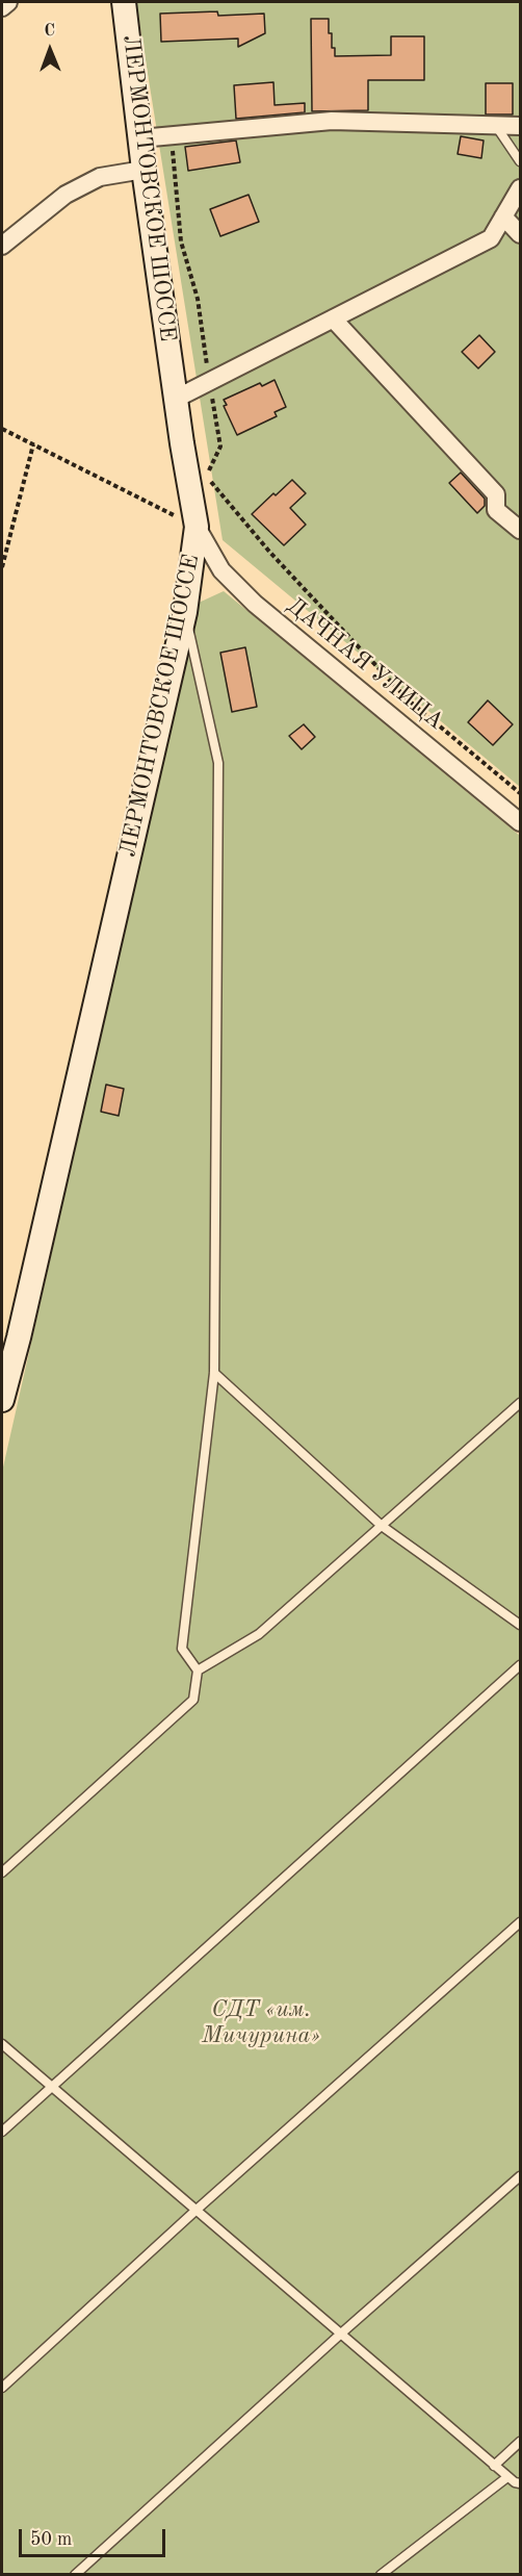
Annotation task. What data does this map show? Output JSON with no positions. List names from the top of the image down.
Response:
{
  "streets": {
    "street": ["ЛЕРМОНТОВСКОЕ ШОССЕ", "ДАЧНАЯ УЛИЦА"]
  },
  "crossings": [
    ["ЛЕРМОНТОВСКОЕ ШОССЕ", "ДАЧНАЯ УЛИЦА"]
  ],
  "parks": ["СДТ «им. Мичурина»"],
  "scale_bar": "50 m",
  "north": "top"
}
